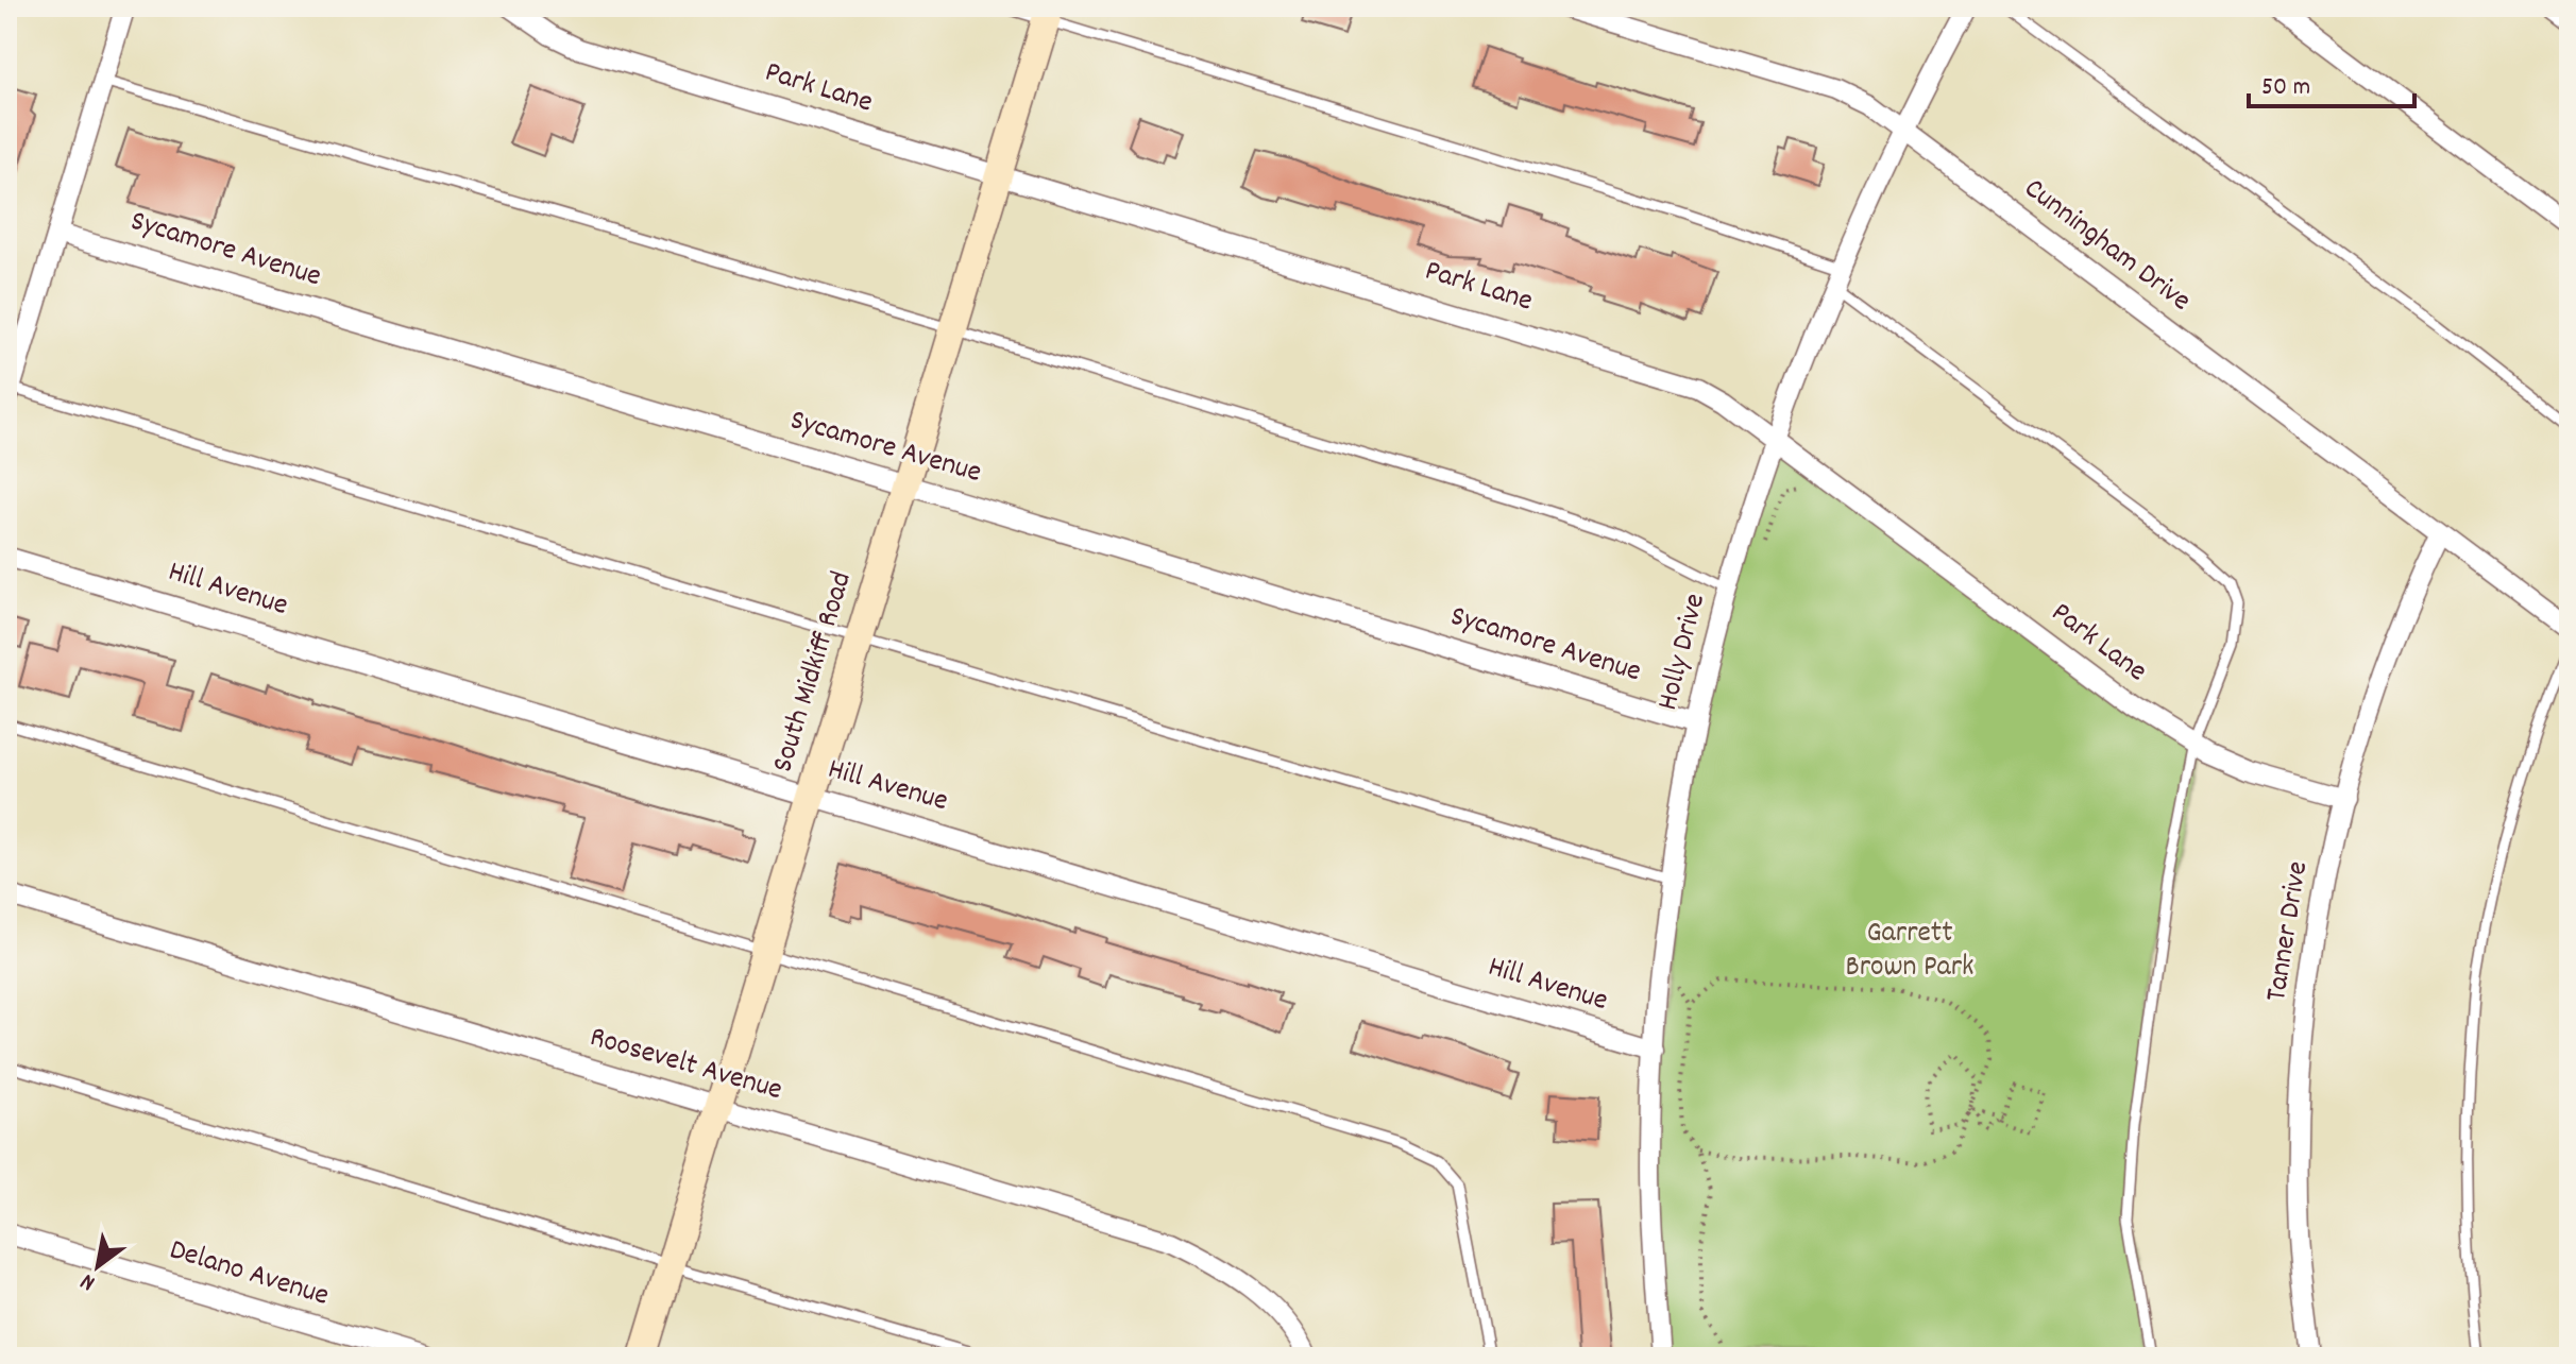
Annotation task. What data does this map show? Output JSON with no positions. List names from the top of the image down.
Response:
{
  "streets": {
    "main road": ["South Midkiff Road"],
    "street": [
      "Park Lane",
      "Cunningham Drive",
      "Sycamore Avenue",
      "Hill Avenue",
      "Holly Drive",
      "Tanner Drive",
      "Roosevelt Avenue",
      "Delano Avenue"
    ]
  },
  "crossings": [
    ["Park Lane", "Holly Drive"],
    ["Park Lane", "South Midkiff Road"],
    ["Park Lane", "Tanner Drive"],
    ["Cunningham Drive", "Holly Drive"],
    ["Cunningham Drive", "Tanner Drive"],
    ["Sycamore Avenue", "Holly Drive"],
    ["Sycamore Avenue", "South Midkiff Road"],
    ["Hill Avenue", "Holly Drive"],
    ["Hill Avenue", "South Midkiff Road"],
    ["South Midkiff Road", "Roosevelt Avenue"]
  ],
  "parks": ["Garrett Brown Park"],
  "scale_bar": "50 m",
  "north": "bottom left"
}
